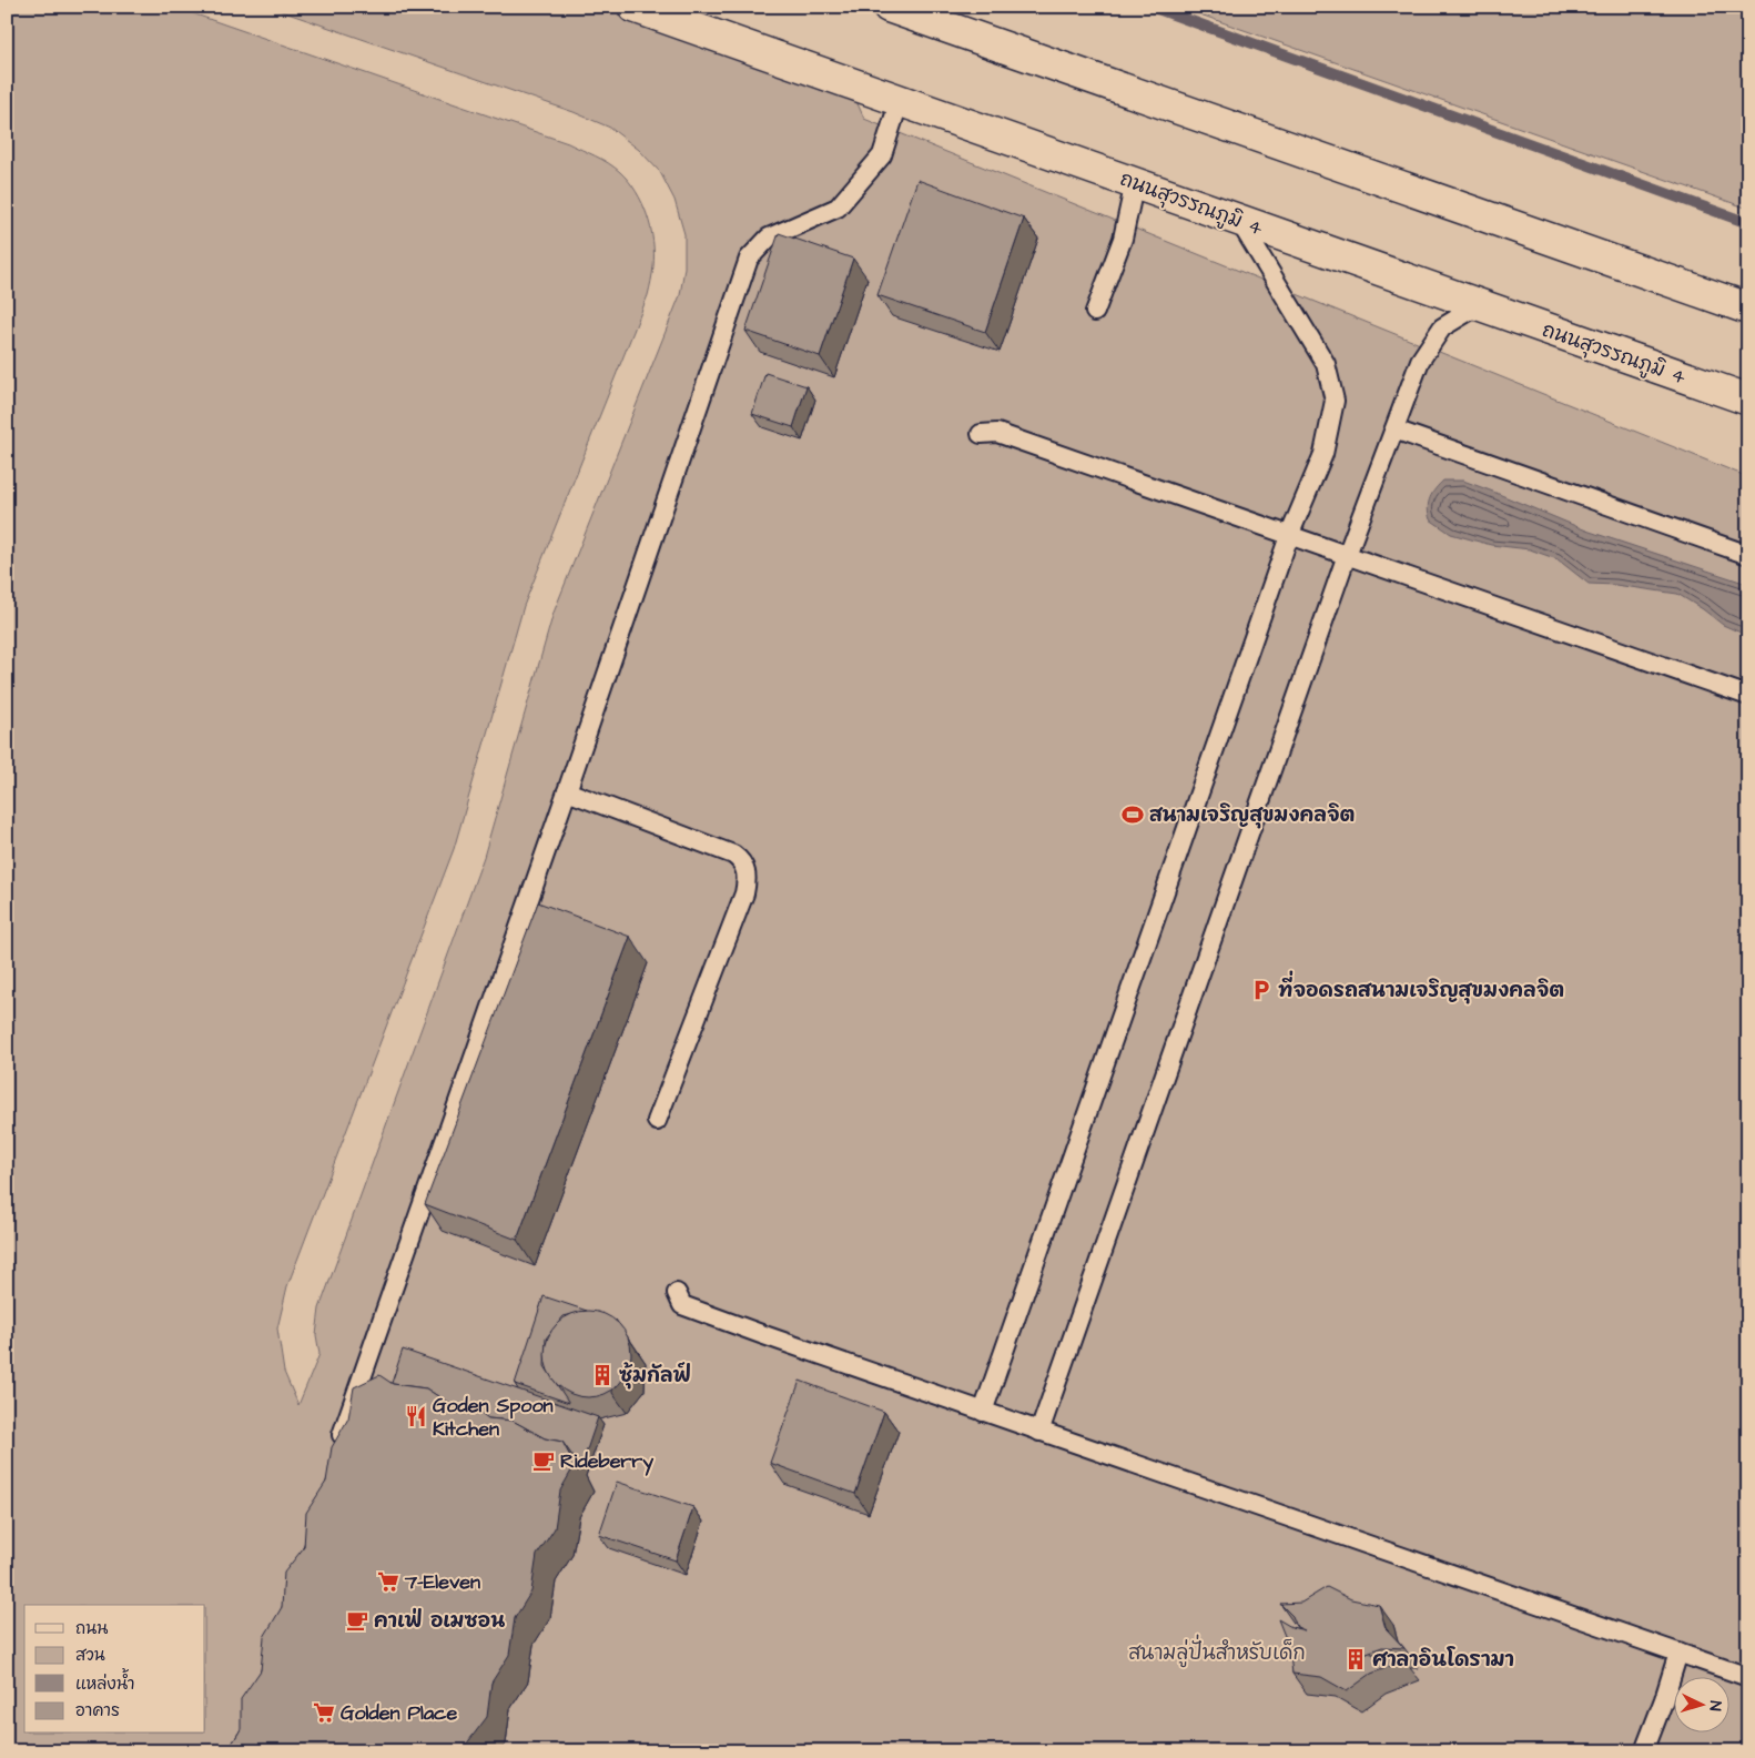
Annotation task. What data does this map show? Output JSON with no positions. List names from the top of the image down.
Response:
{
  "streets": {
    "street": ["ถนนสุวรรณภูมิ 4"]
  },
  "parks": ["สนามลู่ปั่นสำหรับเด็ก"],
  "places": {
    "sports": ["สนามเจริญสุขมงคลจิต"],
    "parking": ["ที่จอดรถสนามเจริญสุขมงคลจิต"],
    "building": ["ซุ้มกัลฟ์", "ศาลาอินโดรามา"],
    "restaurant": ["Goden Spoon Kitchen"],
    "cafe": ["Rideberry", "คาเฟ่ อเมซอน"],
    "supermarket": ["7-Eleven", "Golden Place"]
  },
  "legend": [
    "ถนน",
    "สวน",
    "แหล่งน้ำ",
    "อาคาร"
  ],
  "north": "right"
}
